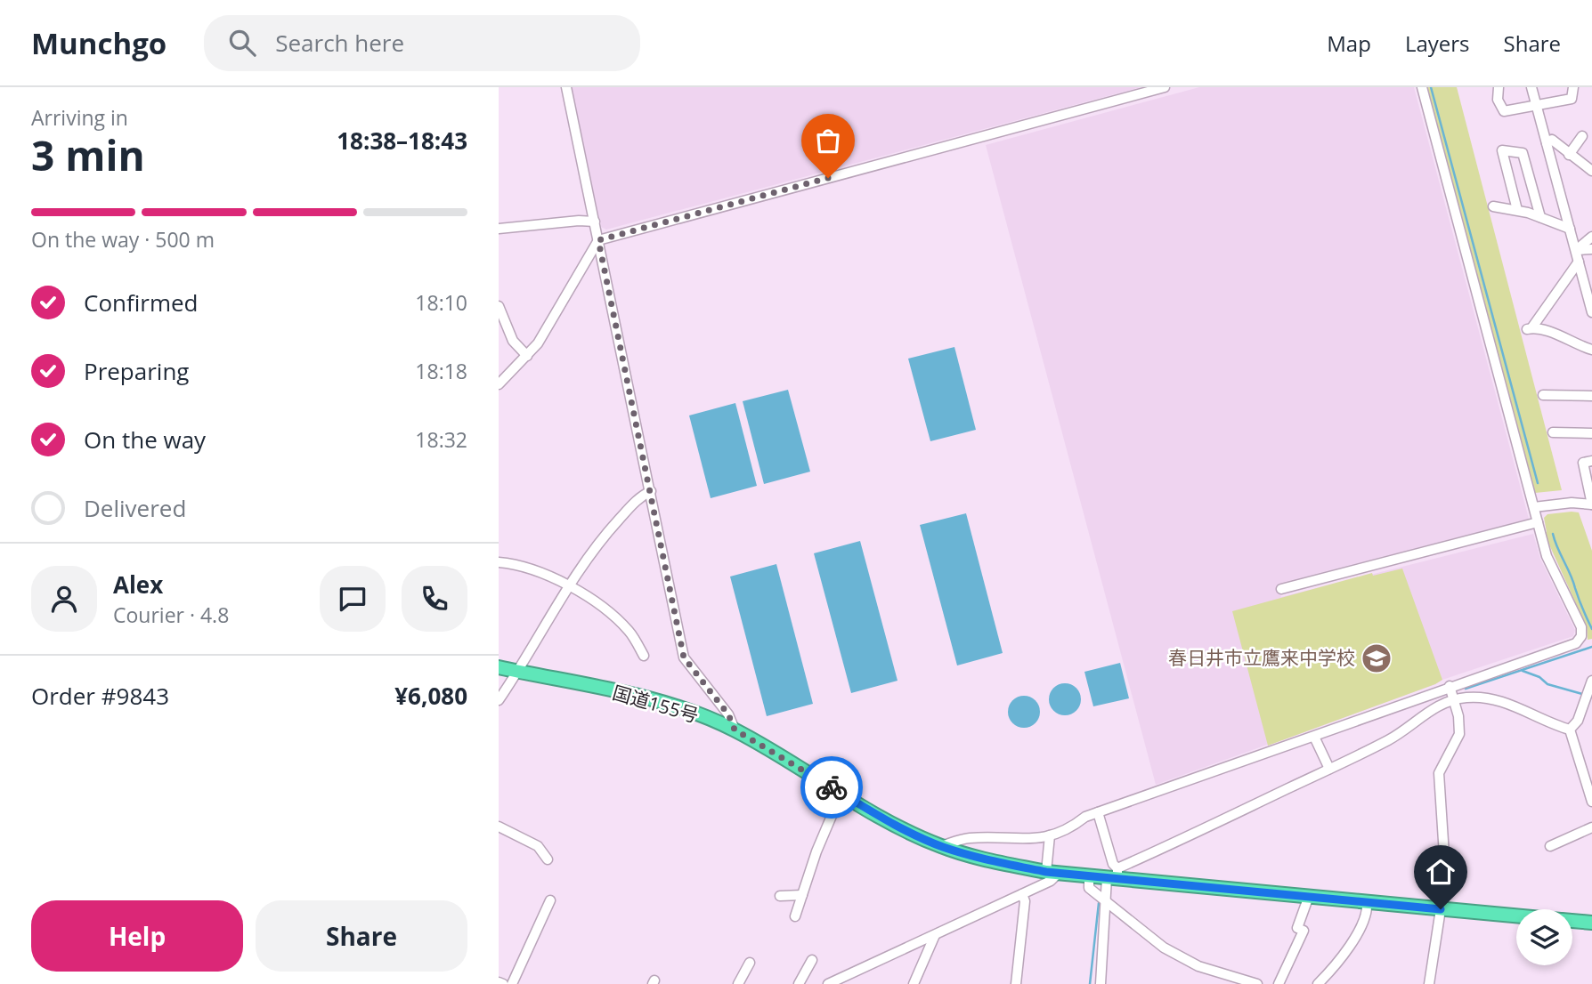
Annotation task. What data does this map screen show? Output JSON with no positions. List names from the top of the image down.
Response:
{
  "streets": {
    "highway": ["国道155号"]
  },
  "places": {
    "school or university": ["春日井市立鷹来中学校"]
  },
  "page": {
    "header": "Munchgo",
    "search": "Search here",
    "nav": ["Map", "Layers", "Share"],
    "heading": ["3 min", "Arriving in", "18:38–18:43"],
    "panel": [
      "Alex",
      "Courier · 4.8",
      "Order #9843",
      "¥6,080"
    ],
    "bar": "On the way · 500 m",
    "list": [
      ["Confirmed", "18:10"],
      ["Preparing", "18:18"],
      ["On the way", "18:32"],
      "Delivered"
    ],
    "buttons": ["Help", "Share"]
  }
}
